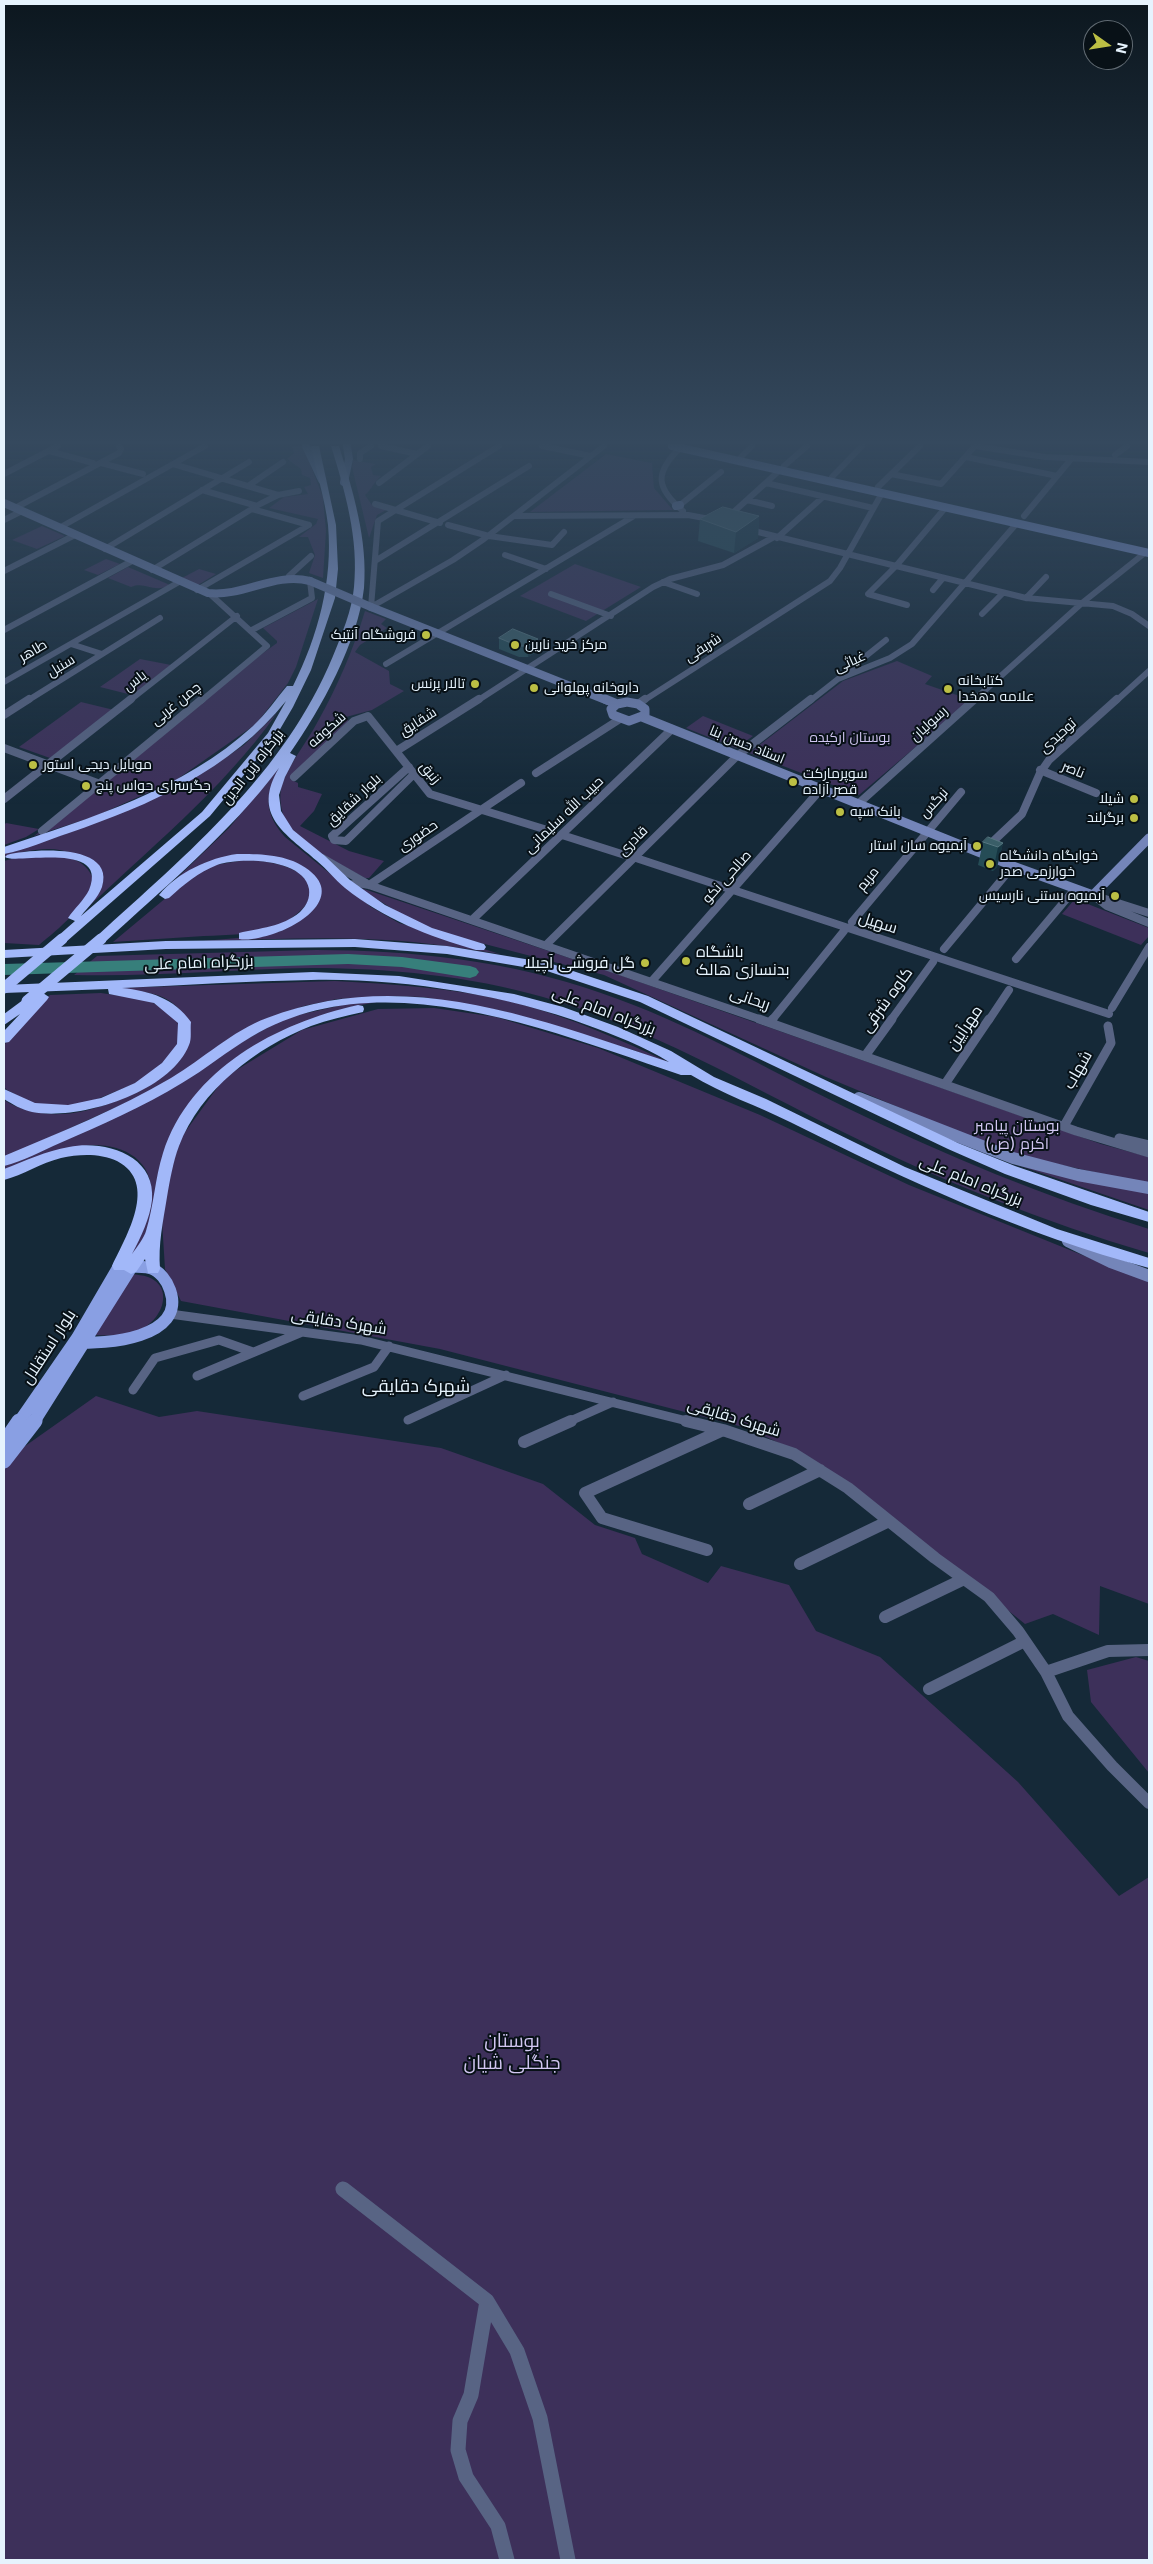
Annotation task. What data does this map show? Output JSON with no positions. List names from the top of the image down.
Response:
{
  "streets": {
    "highway": ["بزرگراه زین الدین", "بزرگراه امام علی"],
    "main road": ["استاد حسن بنا", "بلوار استقلال"],
    "street": [
      "شریفی",
      "طاهر",
      "غیاثی",
      "سنبل",
      "یاس",
      "چمن غربی",
      "شقایق",
      "رسولیان",
      "شکوفه",
      "توحیدی",
      "ناصر",
      "زنبق",
      "بلوار شقایق",
      "نرگس",
      "حبیب الله سلیمانی",
      "حضوری",
      "قادری",
      "صالحی نکو",
      "مریم",
      "سهیل",
      "ریحانی",
      "کاوه شرقی",
      "مهرآیین",
      "شهاب",
      "شهرک دقایقی"
    ]
  },
  "crossings": [
    ["طاهر", "سنبل"],
    ["غیاثی", "استاد حسن بنا"],
    ["غیاثی", "قادری"],
    ["شقایق", "شکوفه"],
    ["شقایق", "زنبق"],
    ["رسولیان", "استاد حسن بنا"],
    ["شکوفه", "زنبق"],
    ["توحیدی", "استاد حسن بنا"],
    ["توحیدی", "ناصر"],
    ["استاد حسن بنا", "نرگس"],
    ["استاد حسن بنا", "حبیب الله سلیمانی"],
    ["استاد حسن بنا", "قادری"],
    ["استاد حسن بنا", "صالحی نکو"],
    ["استاد حسن بنا", "مریم"],
    ["بزرگراه زین الدین", "بزرگراه امام علی"],
    ["زنبق", "بلوار شقایق"],
    ["زنبق", "حضوری"],
    ["نرگس", "مریم"],
    ["حبیب الله سلیمانی", "ریحانی"],
    ["حضوری", "ریحانی"],
    ["قادری", "ریحانی"],
    ["صالحی نکو", "سهیل"],
    ["صالحی نکو", "ریحانی"],
    ["ریحانی", "کاوه شرقی"],
    ["ریحانی", "مهرآیین"],
    ["ریحانی", "شهاب"]
  ],
  "districts": ["شهرک دقایقی"],
  "parks": ["بوستان ارکیده", "بوستان پیامبر اکرم (ص)", "بوستان جنگلی شیان"],
  "places": [
    "فروشگاه آنتیک",
    "مرکز خرید نارین",
    "تالار پرنس",
    "داروخانه پهلوانی",
    "کتابخانه علامه دهخدا",
    "موبایل دیجی استور",
    "سوپرمارکت قصر آزاده",
    "جگرسرای حواس پنج",
    "شیلا",
    "بانک سپه",
    "برگرلند",
    "آبمیوه سان استار",
    "خوابگاه دانشگاه خوارزمی صدر",
    "آبمیوه بستنی نارسیس",
    "باشگاه بدنسازی هالک",
    "گل فروشی آچیلا"
  ],
  "north": "right"
}
